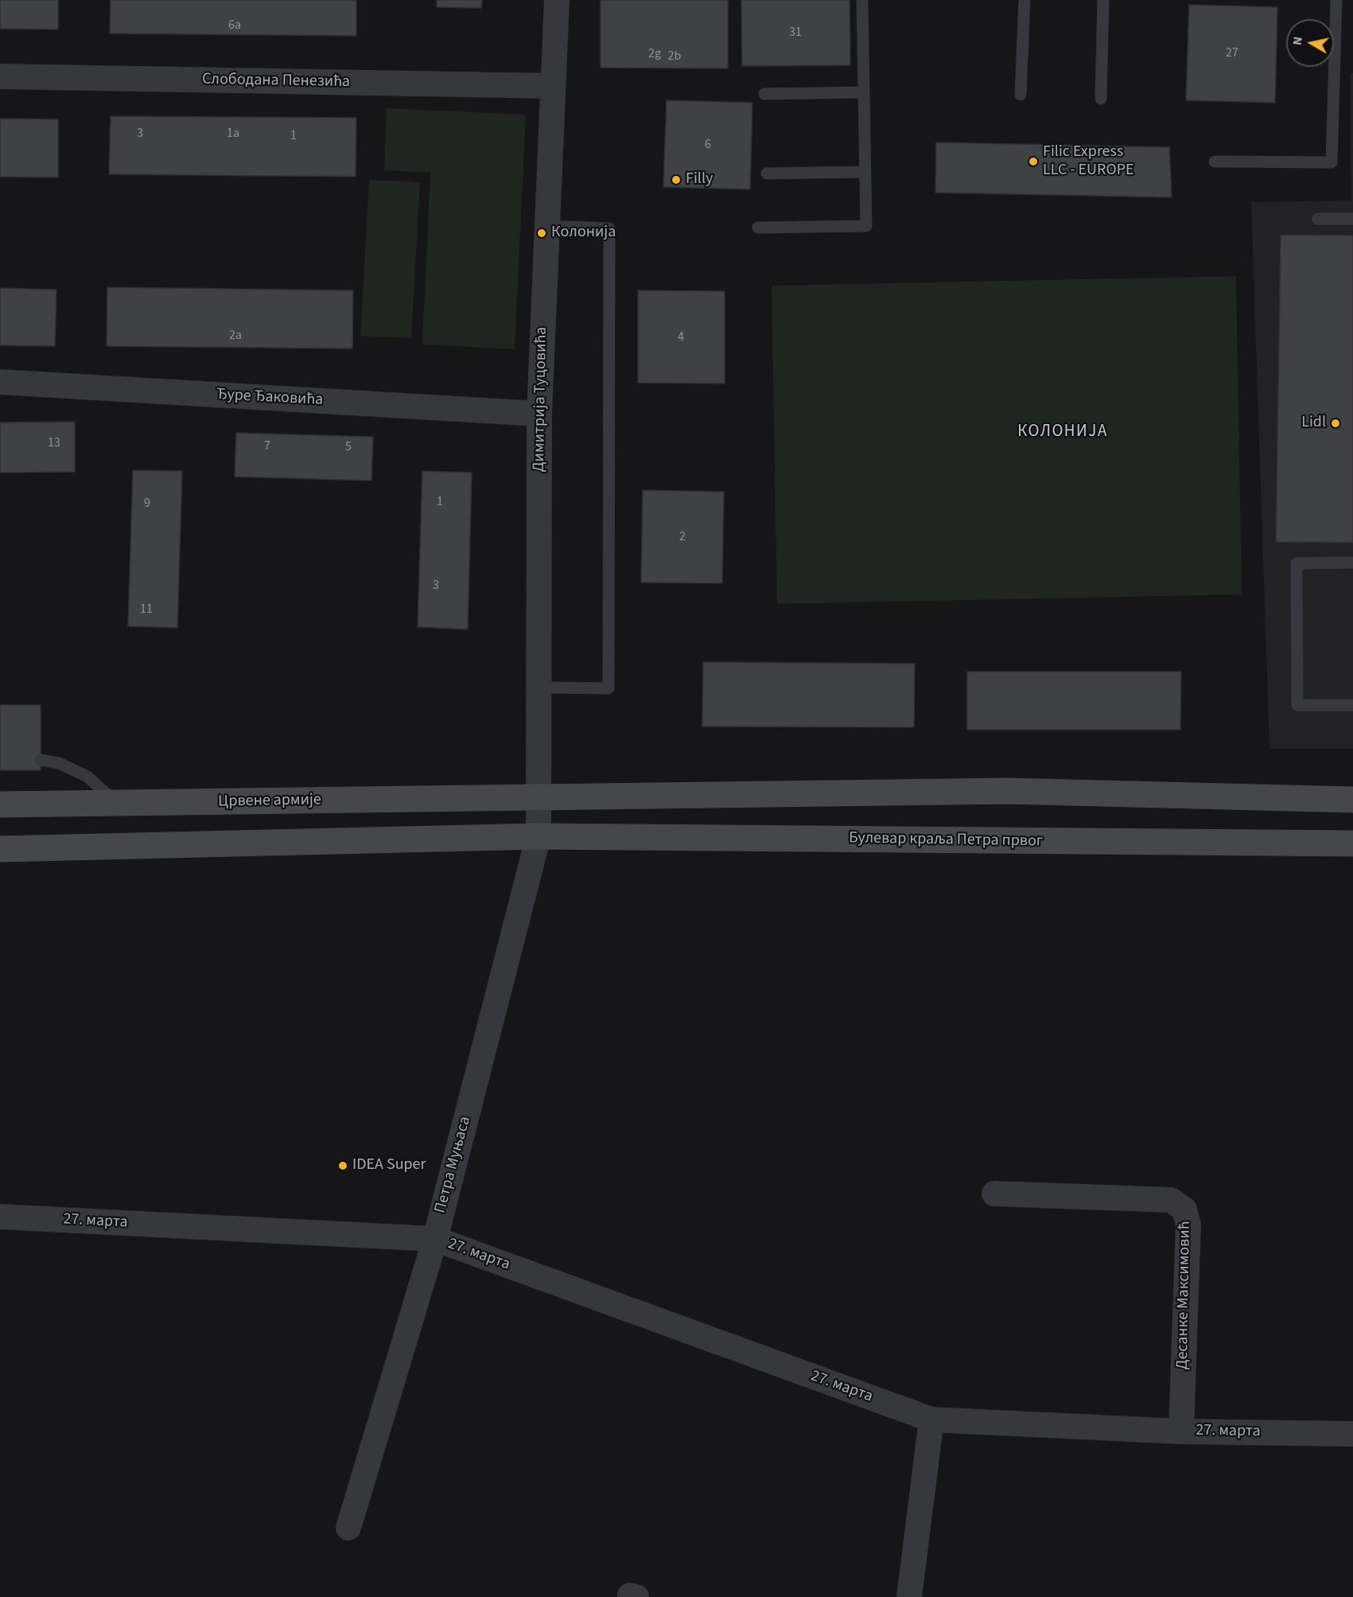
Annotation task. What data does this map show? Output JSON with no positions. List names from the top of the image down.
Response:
{
  "streets": {
    "main road": ["Црвене армије", "Булевар краља Петра првог"],
    "street": [
      "Слободана Пенезића",
      "Ђуре Ђаковића",
      "Димитрија Туцовића",
      "Петра Муњаса",
      "27. марта",
      "Десанке Максимовић"
    ]
  },
  "crossings": [
    ["Слободана Пенезића", "Димитрија Туцовића"],
    ["Ђуре Ђаковића", "Димитрија Туцовића"],
    ["Димитрија Туцовића", "Црвене армије"],
    ["Димитрија Туцовића", "Петра Муњаса"],
    ["Црвене армије", "Петра Муњаса"],
    ["Булевар краља Петра првог", "Петра Муњаса"],
    ["Петра Муњаса", "27. марта"],
    ["27. марта", "Десанке Максимовић"]
  ],
  "districts": ["КОЛОНИЈА"],
  "places": [
    "Filic Express LLC - EUROPE",
    "Filly",
    "Колонија",
    "Lidl",
    "IDEA Super"
  ],
  "house_numbers": [
    "6a",
    "31",
    "27",
    "2g",
    "2b",
    "3",
    "1a",
    "1",
    "6",
    "2a",
    "4",
    "13",
    "7",
    "5",
    "1",
    "9",
    "2",
    "3",
    "11"
  ],
  "north": "left"
}
